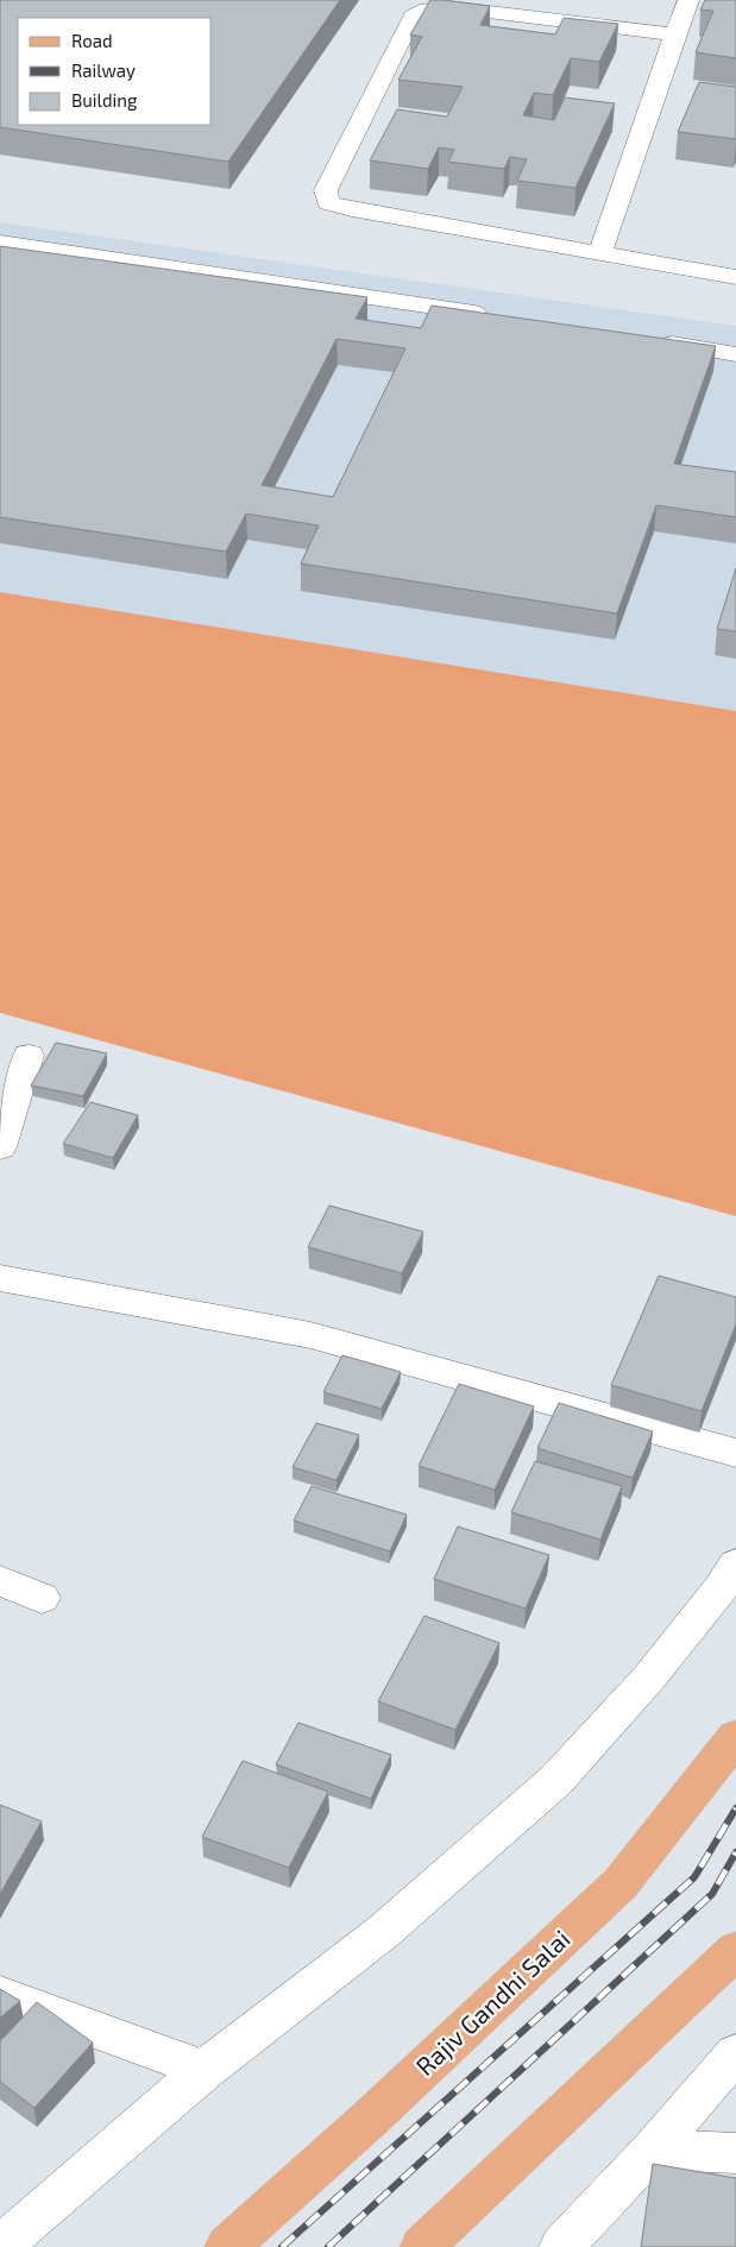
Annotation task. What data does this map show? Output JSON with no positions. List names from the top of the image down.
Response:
{
  "streets": {
    "main road": ["Rajiv Gandhi Salai"]
  },
  "legend": ["Road", "Railway", "Building"]
}
